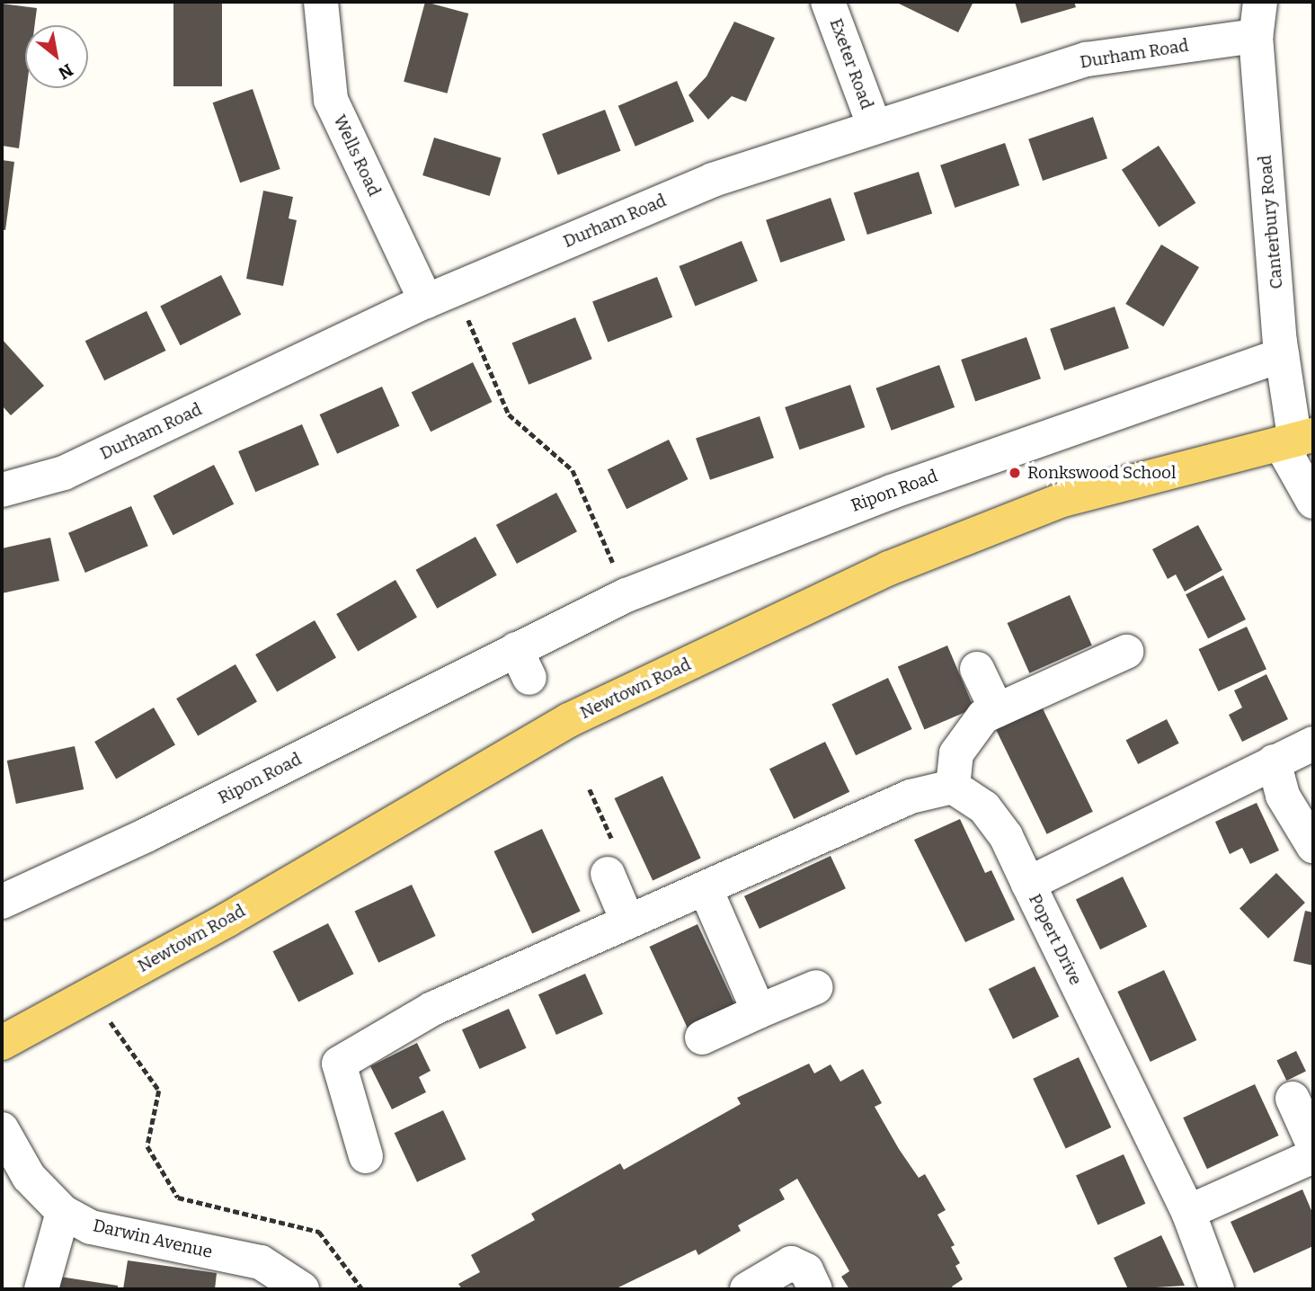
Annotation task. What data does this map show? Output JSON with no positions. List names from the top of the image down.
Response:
{
  "streets": {
    "main road": ["Newtown Road"],
    "street": [
      "Durham Road",
      "Exeter Road",
      "Wells Road",
      "Canterbury Road",
      "Ripon Road",
      "Popert Drive",
      "Darwin Avenue"
    ]
  },
  "crossings": [
    ["Durham Road", "Exeter Road"],
    ["Durham Road", "Wells Road"],
    ["Durham Road", "Canterbury Road"],
    ["Canterbury Road", "Ripon Road"],
    ["Canterbury Road", "Newtown Road"]
  ],
  "places": ["Ronkswood School"],
  "north": "bottom right"
}
